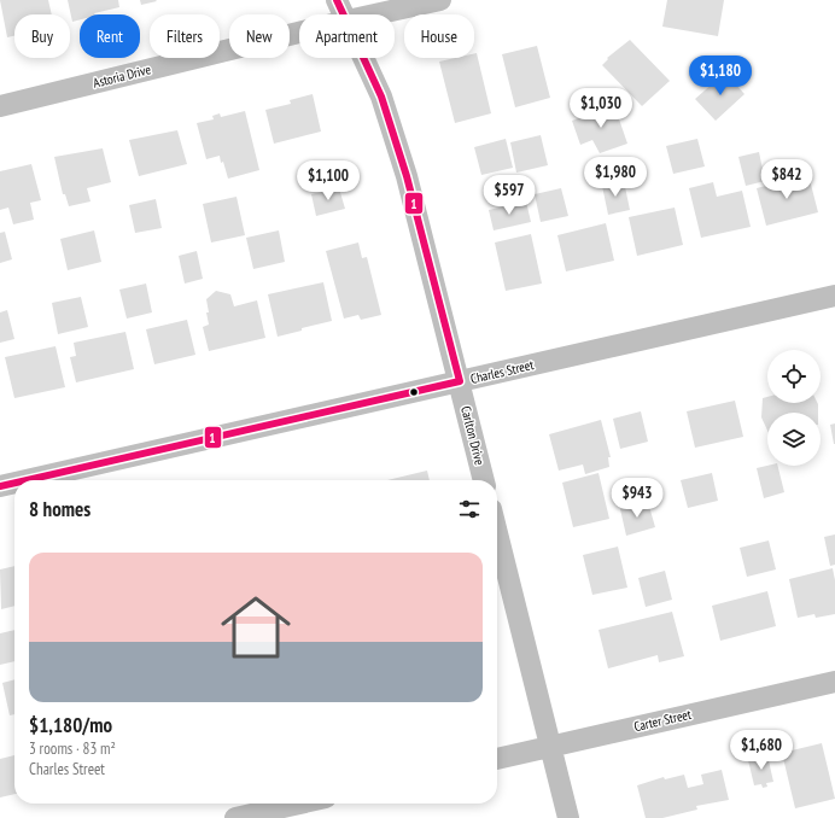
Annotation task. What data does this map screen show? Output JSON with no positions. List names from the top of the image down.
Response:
{
  "streets": {
    "street": [
      "Astoria Drive",
      "Charles Street",
      "Carlton Drive",
      "Carter Street"
    ]
  },
  "crossings": [
    ["Charles Street", "Carlton Drive"]
  ],
  "lines": ["transit line 1"],
  "page": {
    "chip": [
      "Buy",
      "Rent",
      "Filters",
      "New",
      "Apartment",
      "House"
    ],
    "price": [
      "$1,180",
      "$1,030",
      "$1,980",
      "$842",
      "$1,100",
      "$597",
      "$943",
      "$1,680"
    ],
    "heading": "8 homes",
    "list": [
      {
        "name": "$1,180/mo",
        "note": "3 rooms · 83 m² · Charles Street"
      }
    ]
  }
}
